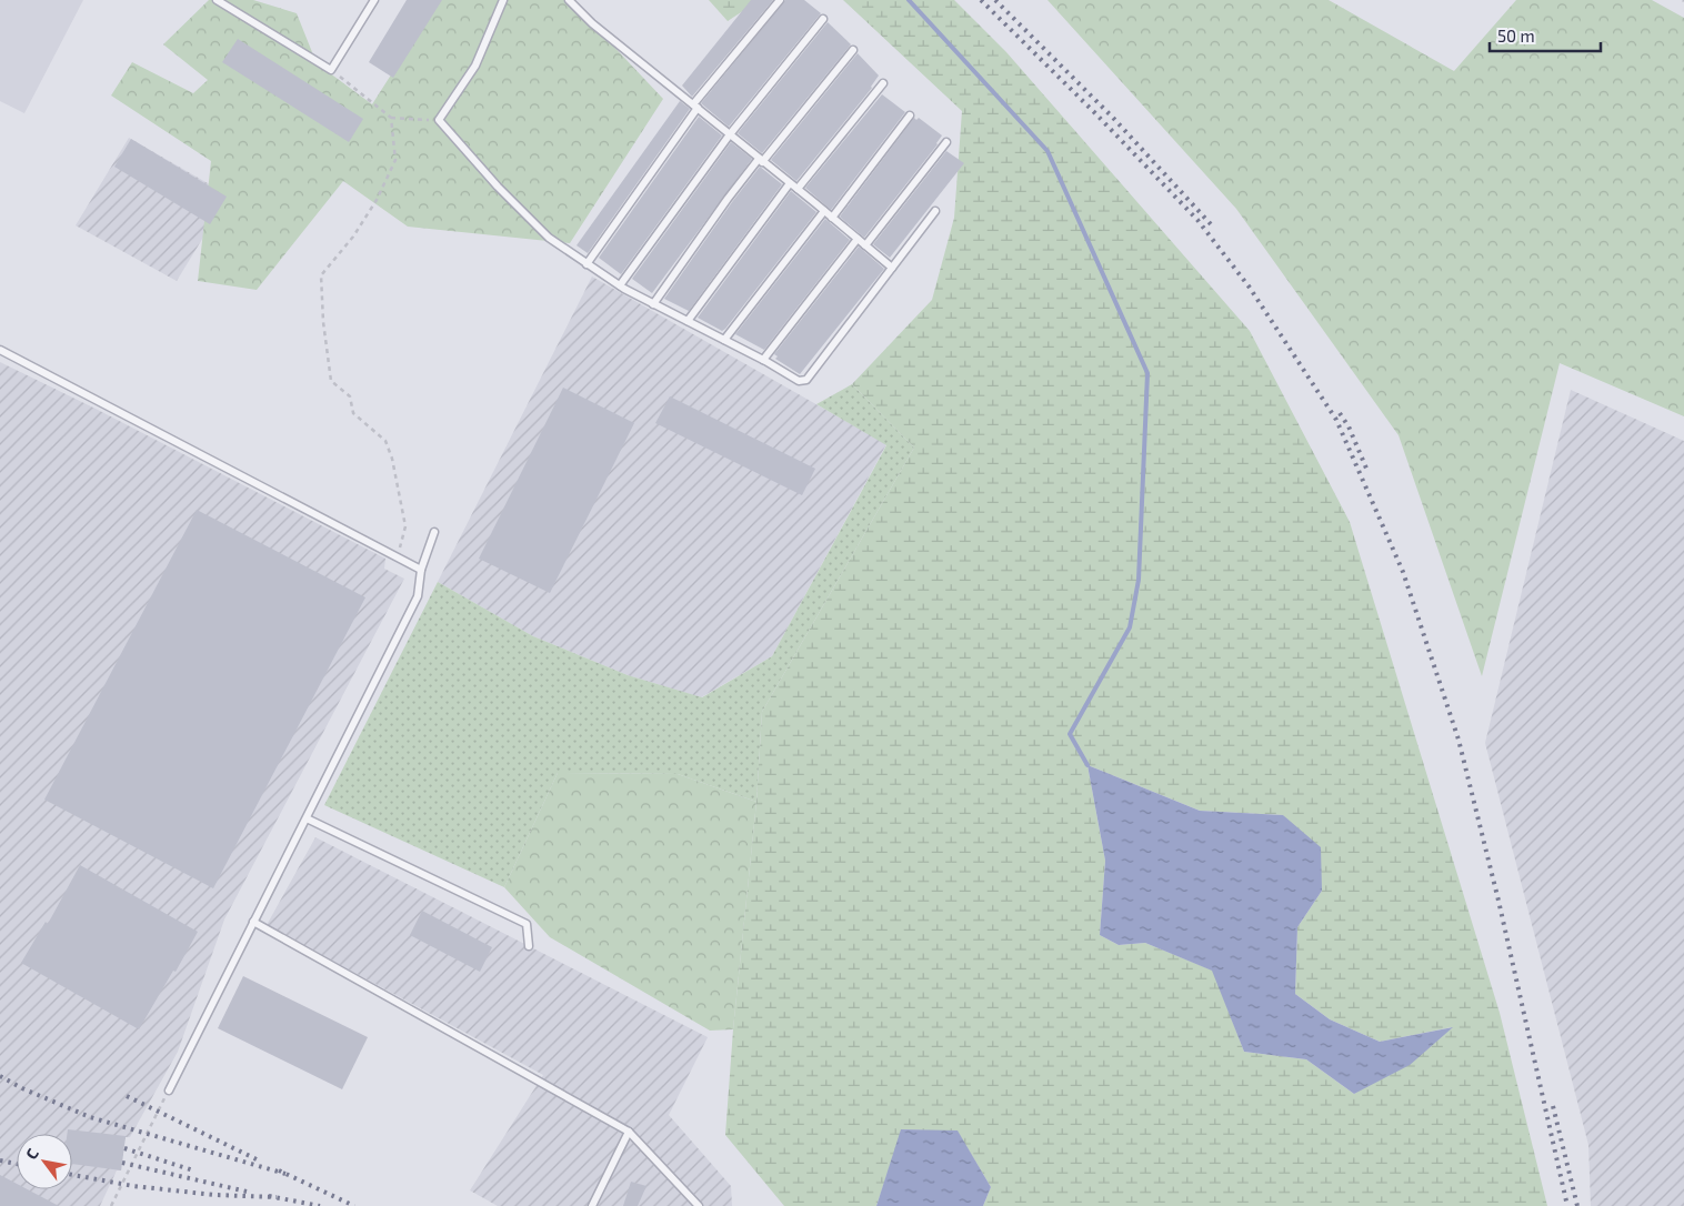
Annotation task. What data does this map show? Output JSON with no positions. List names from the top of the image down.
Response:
{
  "scale_bar": "50 m",
  "north": "top left"
}
